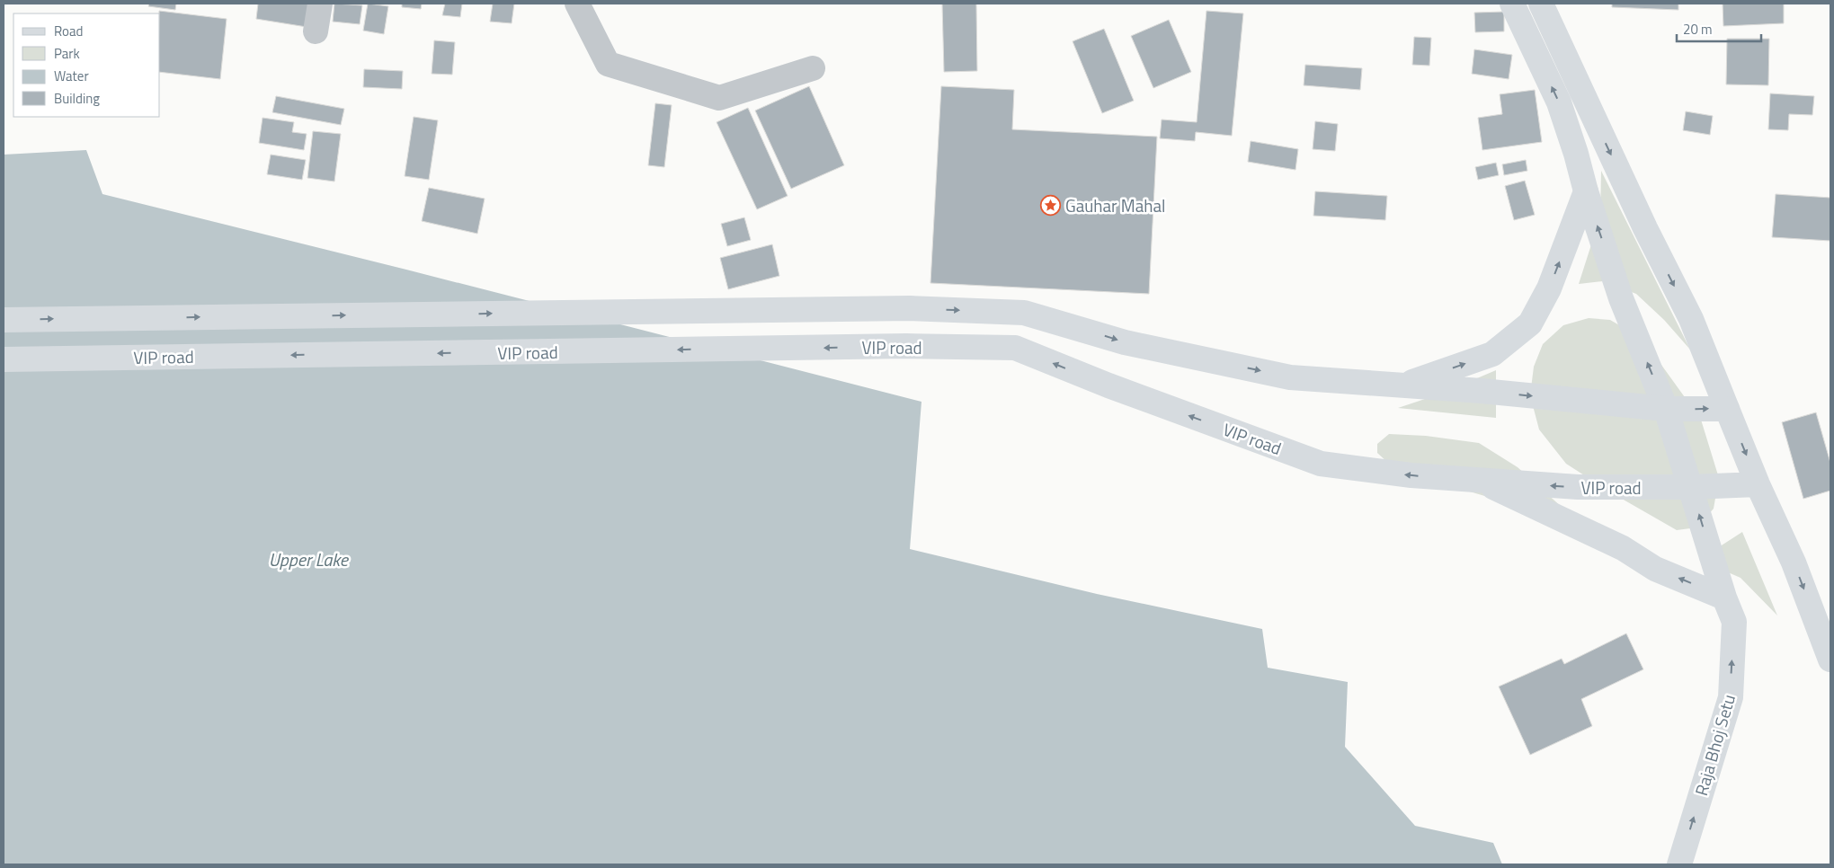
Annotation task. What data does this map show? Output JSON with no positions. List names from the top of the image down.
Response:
{
  "streets": {
    "main road": ["VIP road", "Raja Bhoj Setu"]
  },
  "one_way": ["Raja Bhoj Setu"],
  "water": ["Upper Lake"],
  "places": {
    "place": ["Gauhar Mahal"]
  },
  "legend": [
    "Road",
    "Park",
    "Water",
    "Building"
  ],
  "scale_bar": "20 m"
}
